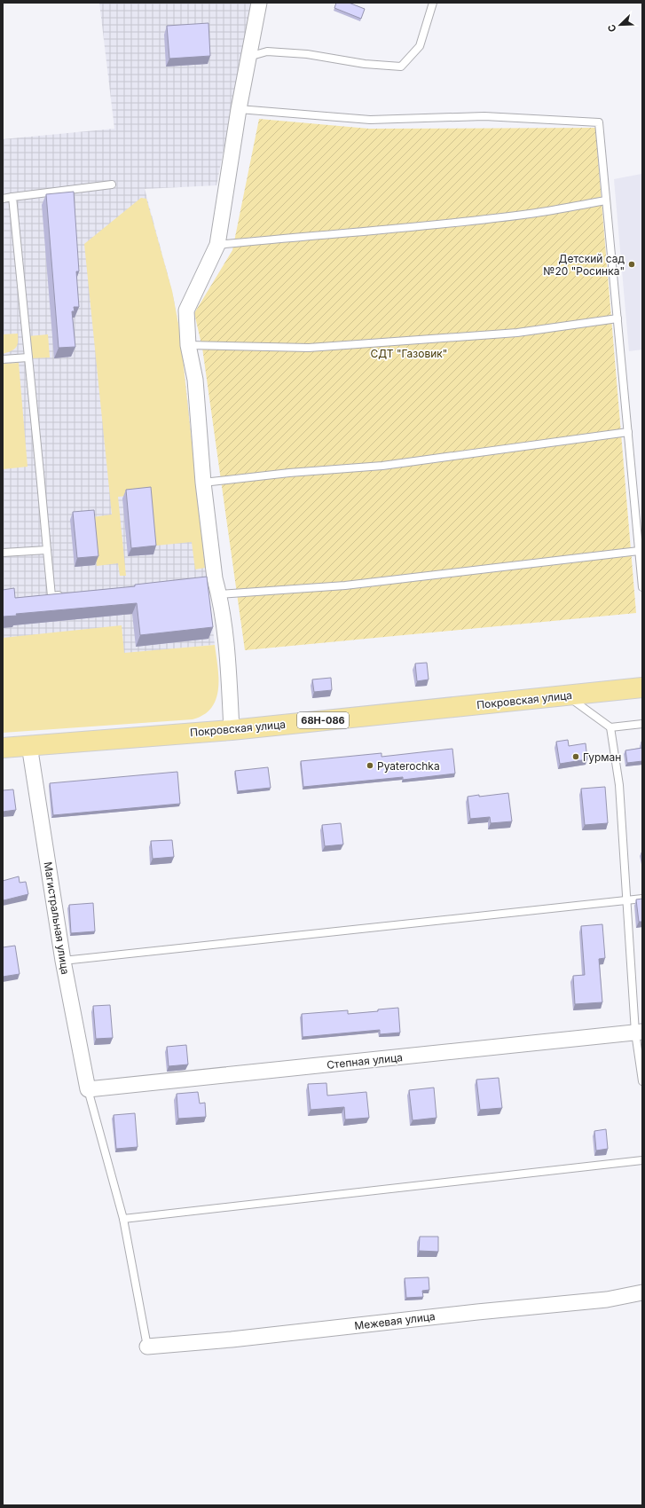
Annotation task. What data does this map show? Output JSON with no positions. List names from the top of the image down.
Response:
{
  "streets": {
    "main road": ["Покровская улица", "68Н-086"],
    "street": ["Магистральная улица", "Степная улица", "Межевая улица"]
  },
  "crossings": [
    ["Покровская улица", "Магистральная улица"],
    ["Магистральная улица", "Степная улица"]
  ],
  "parks": ["СДТ \"Газовик\""],
  "places": ["Детский сад №20 \"Росинка\"", "Гурман", "Pyaterochka"],
  "north": "bottom left"
}
